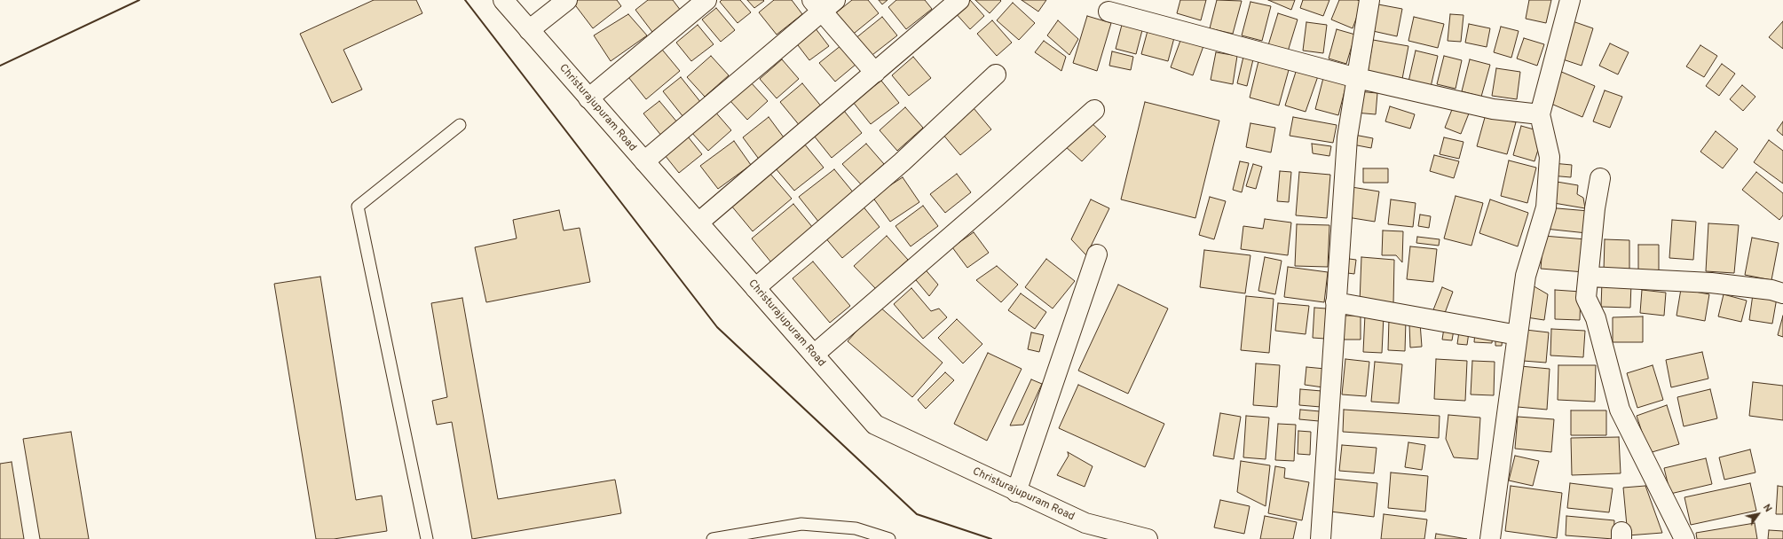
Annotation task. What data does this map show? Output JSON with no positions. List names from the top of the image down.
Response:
{
  "streets": {
    "street": ["Christurajupuram Road"]
  },
  "north": "top right"
}
